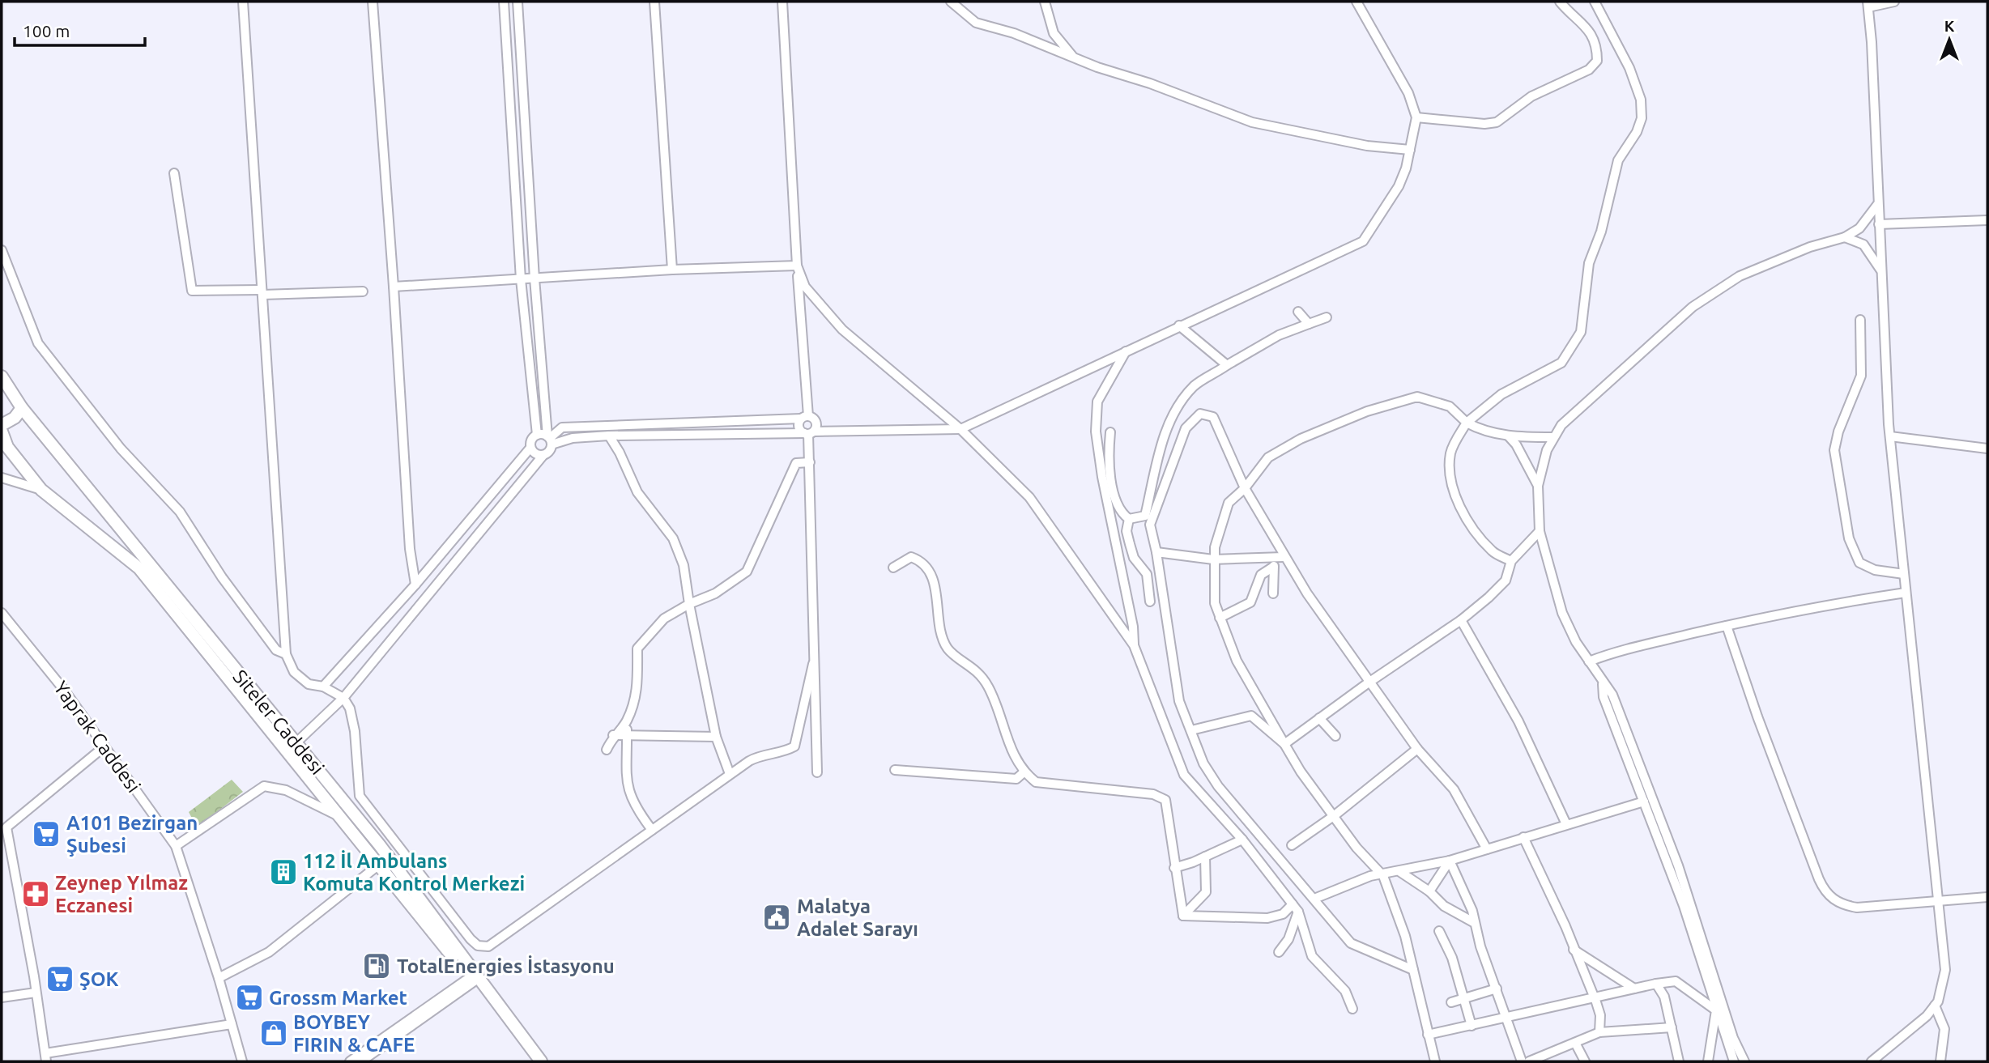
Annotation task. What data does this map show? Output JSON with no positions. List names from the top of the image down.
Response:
{
  "streets": {
    "main road": ["Siteler Caddesi"],
    "street": ["Yaprak Caddesi"]
  },
  "places": {
    "supermarket": ["A101 Bezirgan Şubesi", "ŞOK", "Grossm Market"],
    "building": ["112 İl Ambulans Komuta Kontrol Merkezi"],
    "pharmacy": ["Zeynep Yılmaz Eczanesi"],
    "public building": ["Malatya Adalet Sarayı"],
    "fuel station": ["TotalEnergies İstasyonu"],
    "shop": ["BOYBEY FIRIN & CAFE"]
  },
  "scale_bar": "100 m",
  "north": "top"
}
